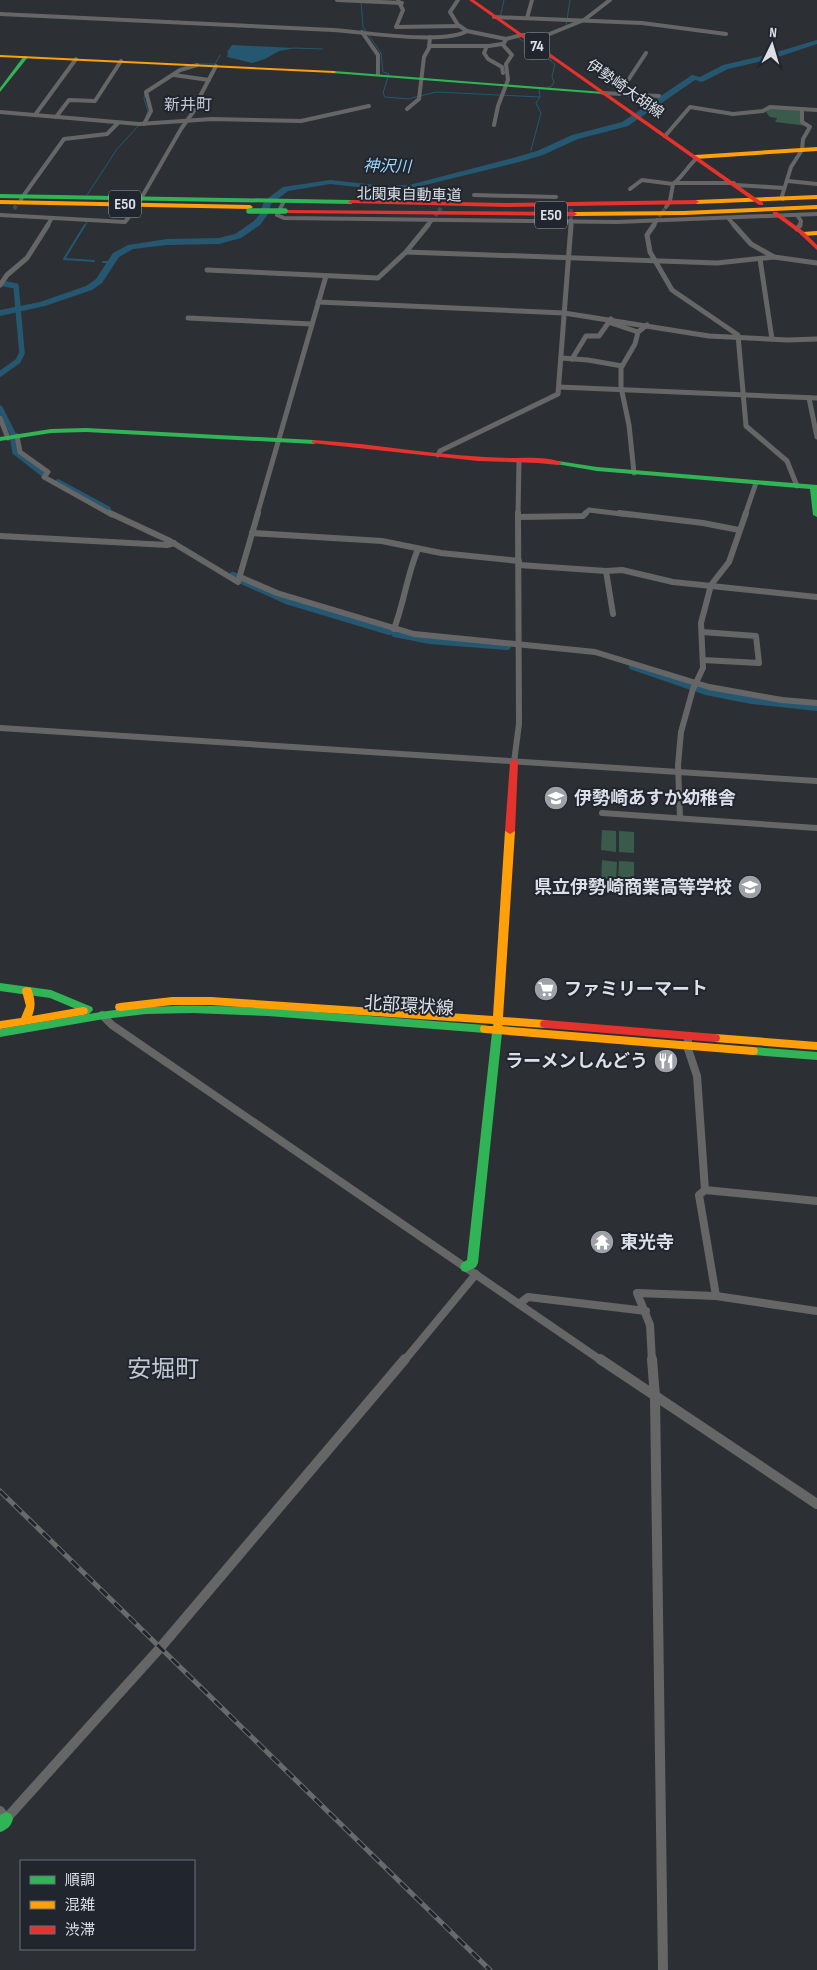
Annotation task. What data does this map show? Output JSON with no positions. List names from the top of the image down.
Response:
{
  "streets": {
    "main road": [
      "74",
      "伊勢崎大胡線",
      "北関東自動車道",
      "E50",
      "北部環状線"
    ]
  },
  "districts": ["新井町", "安堀町"],
  "water": ["神沢川"],
  "places": {
    "school or university": ["伊勢崎あすか幼稚舎", "県立伊勢崎商業高等学校"],
    "supermarket": ["ファミリーマート"],
    "restaurant": ["ラーメンしんどう"],
    "temple": ["東光寺"]
  },
  "legend": ["順調", "混雑", "渋滞"],
  "north": "top"
}
